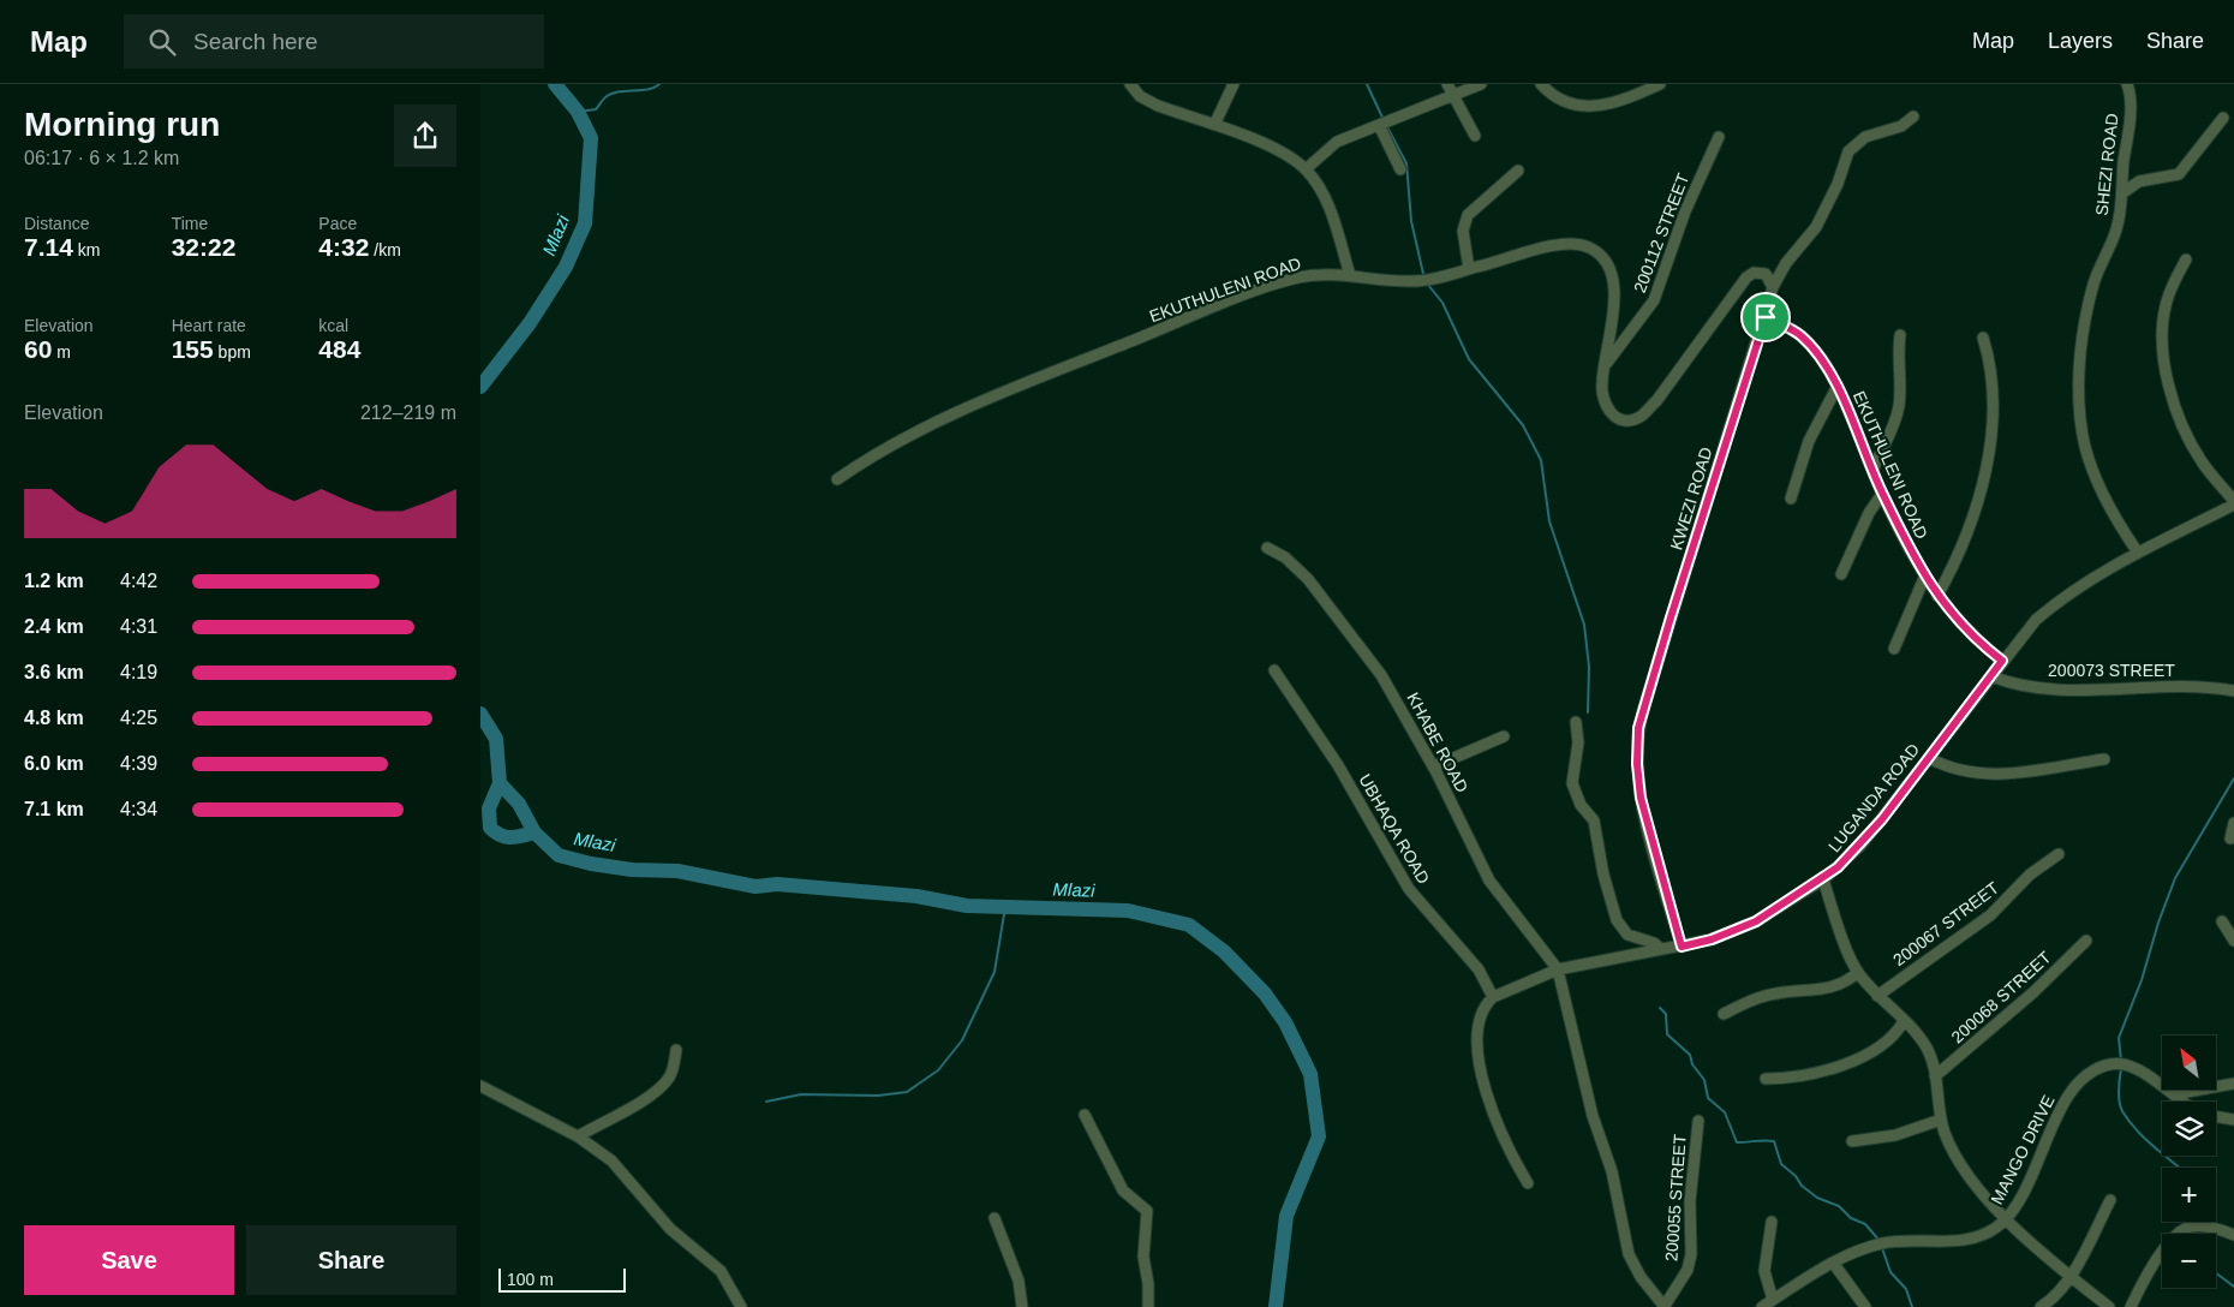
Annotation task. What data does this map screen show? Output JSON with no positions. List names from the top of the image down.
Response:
{
  "streets": {
    "street": [
      "SHEZI ROAD",
      "200112 STREET",
      "EKUTHULENI ROAD",
      "KWEZI ROAD",
      "200073 STREET",
      "KHABE ROAD",
      "LUGANDA ROAD",
      "UBHAQA ROAD",
      "200067 STREET",
      "200068 STREET",
      "MANGO DRIVE",
      "200055 STREET"
    ]
  },
  "crossings": [
    ["SHEZI ROAD", "LUGANDA ROAD"],
    ["200112 STREET", "EKUTHULENI ROAD"],
    ["EKUTHULENI ROAD", "KWEZI ROAD"],
    ["EKUTHULENI ROAD", "LUGANDA ROAD"],
    ["KWEZI ROAD", "LUGANDA ROAD"],
    ["200073 STREET", "LUGANDA ROAD"],
    ["KHABE ROAD", "LUGANDA ROAD"],
    ["LUGANDA ROAD", "UBHAQA ROAD"]
  ],
  "water": ["Mlazi"],
  "scale_bar": "100 m",
  "north": "top left",
  "page": {
    "header": "Map",
    "search": "Search here",
    "nav": ["Map", "Layers", "Share"],
    "heading": ["Morning run", "06:17 · 6 × 1.2 km"],
    "stats": [
      ["Distance", "7.14 km"],
      ["Time", "32:22"],
      ["Pace", "4:32 /km"],
      ["Elevation", "60 m"],
      ["Heart rate", "155 bpm"],
      ["kcal", "484"]
    ],
    "chart": ["Elevation", "212–219 m"],
    "list": [
      {
        "name": "1.2 km",
        "note": "4:42"
      },
      {
        "name": "2.4 km",
        "note": "4:31"
      },
      {
        "name": "3.6 km",
        "note": "4:19"
      },
      {
        "name": "4.8 km",
        "note": "4:25"
      },
      {
        "name": "6.0 km",
        "note": "4:39"
      },
      {
        "name": "7.1 km",
        "note": "4:34"
      }
    ],
    "map_buttons": ["+", "−"],
    "buttons": ["Save", "Share"],
    "scale": "100 m"
  }
}
